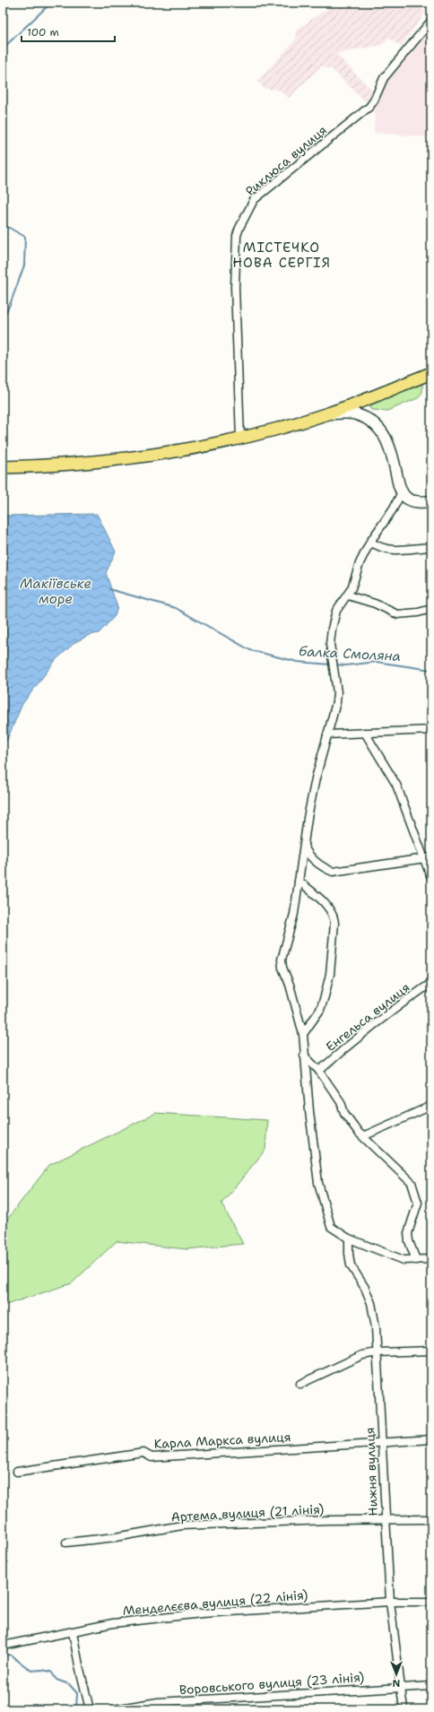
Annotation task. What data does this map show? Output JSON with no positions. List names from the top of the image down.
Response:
{
  "streets": {
    "street": [
      "Риклюса вулиця",
      "Енгельса вулиця",
      "Карла Маркса вулиця",
      "Нижня вулиця",
      "Артема вулиця (21 лiнiя)",
      "Менделєєва вулиця (22 лiнiя)",
      "Воровського вулиця (23 лiнiя)"
    ]
  },
  "crossings": [
    ["Карла Маркса вулиця", "Нижня вулиця"],
    ["Нижня вулиця", "Артема вулиця (21 лiнiя)"],
    ["Нижня вулиця", "Менделєєва вулиця (22 лiнiя)"],
    ["Нижня вулиця", "Воровського вулиця (23 лiнiя)"]
  ],
  "districts": ["МІСТЕЧКО НОВА СЕРГІЯ"],
  "water": ["Макіївське море", "балка Смоляна"],
  "scale_bar": "100 m",
  "north": "bottom"
}
